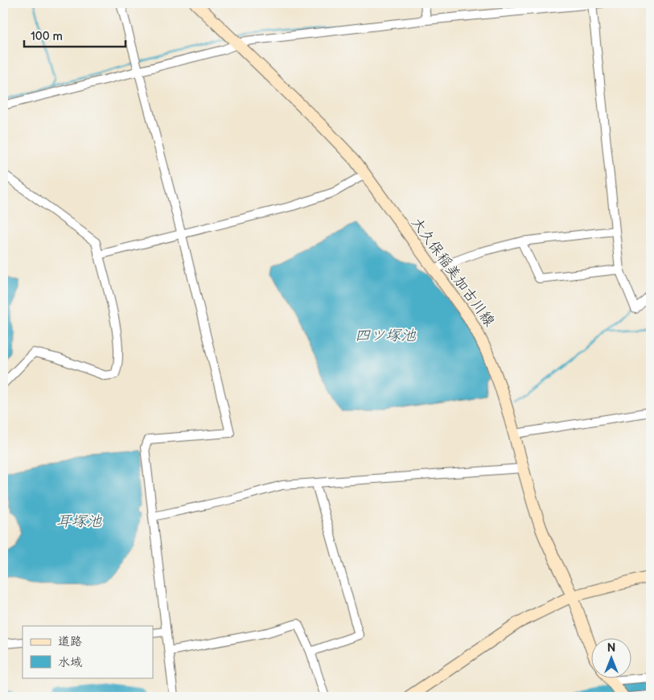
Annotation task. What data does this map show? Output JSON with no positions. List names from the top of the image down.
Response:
{
  "streets": {
    "main road": ["大久保稲美加古川線"]
  },
  "water": ["四ツ塚池", "耳塚池"],
  "legend": ["道路", "水域"],
  "scale_bar": "100 m",
  "north": "top"
}
